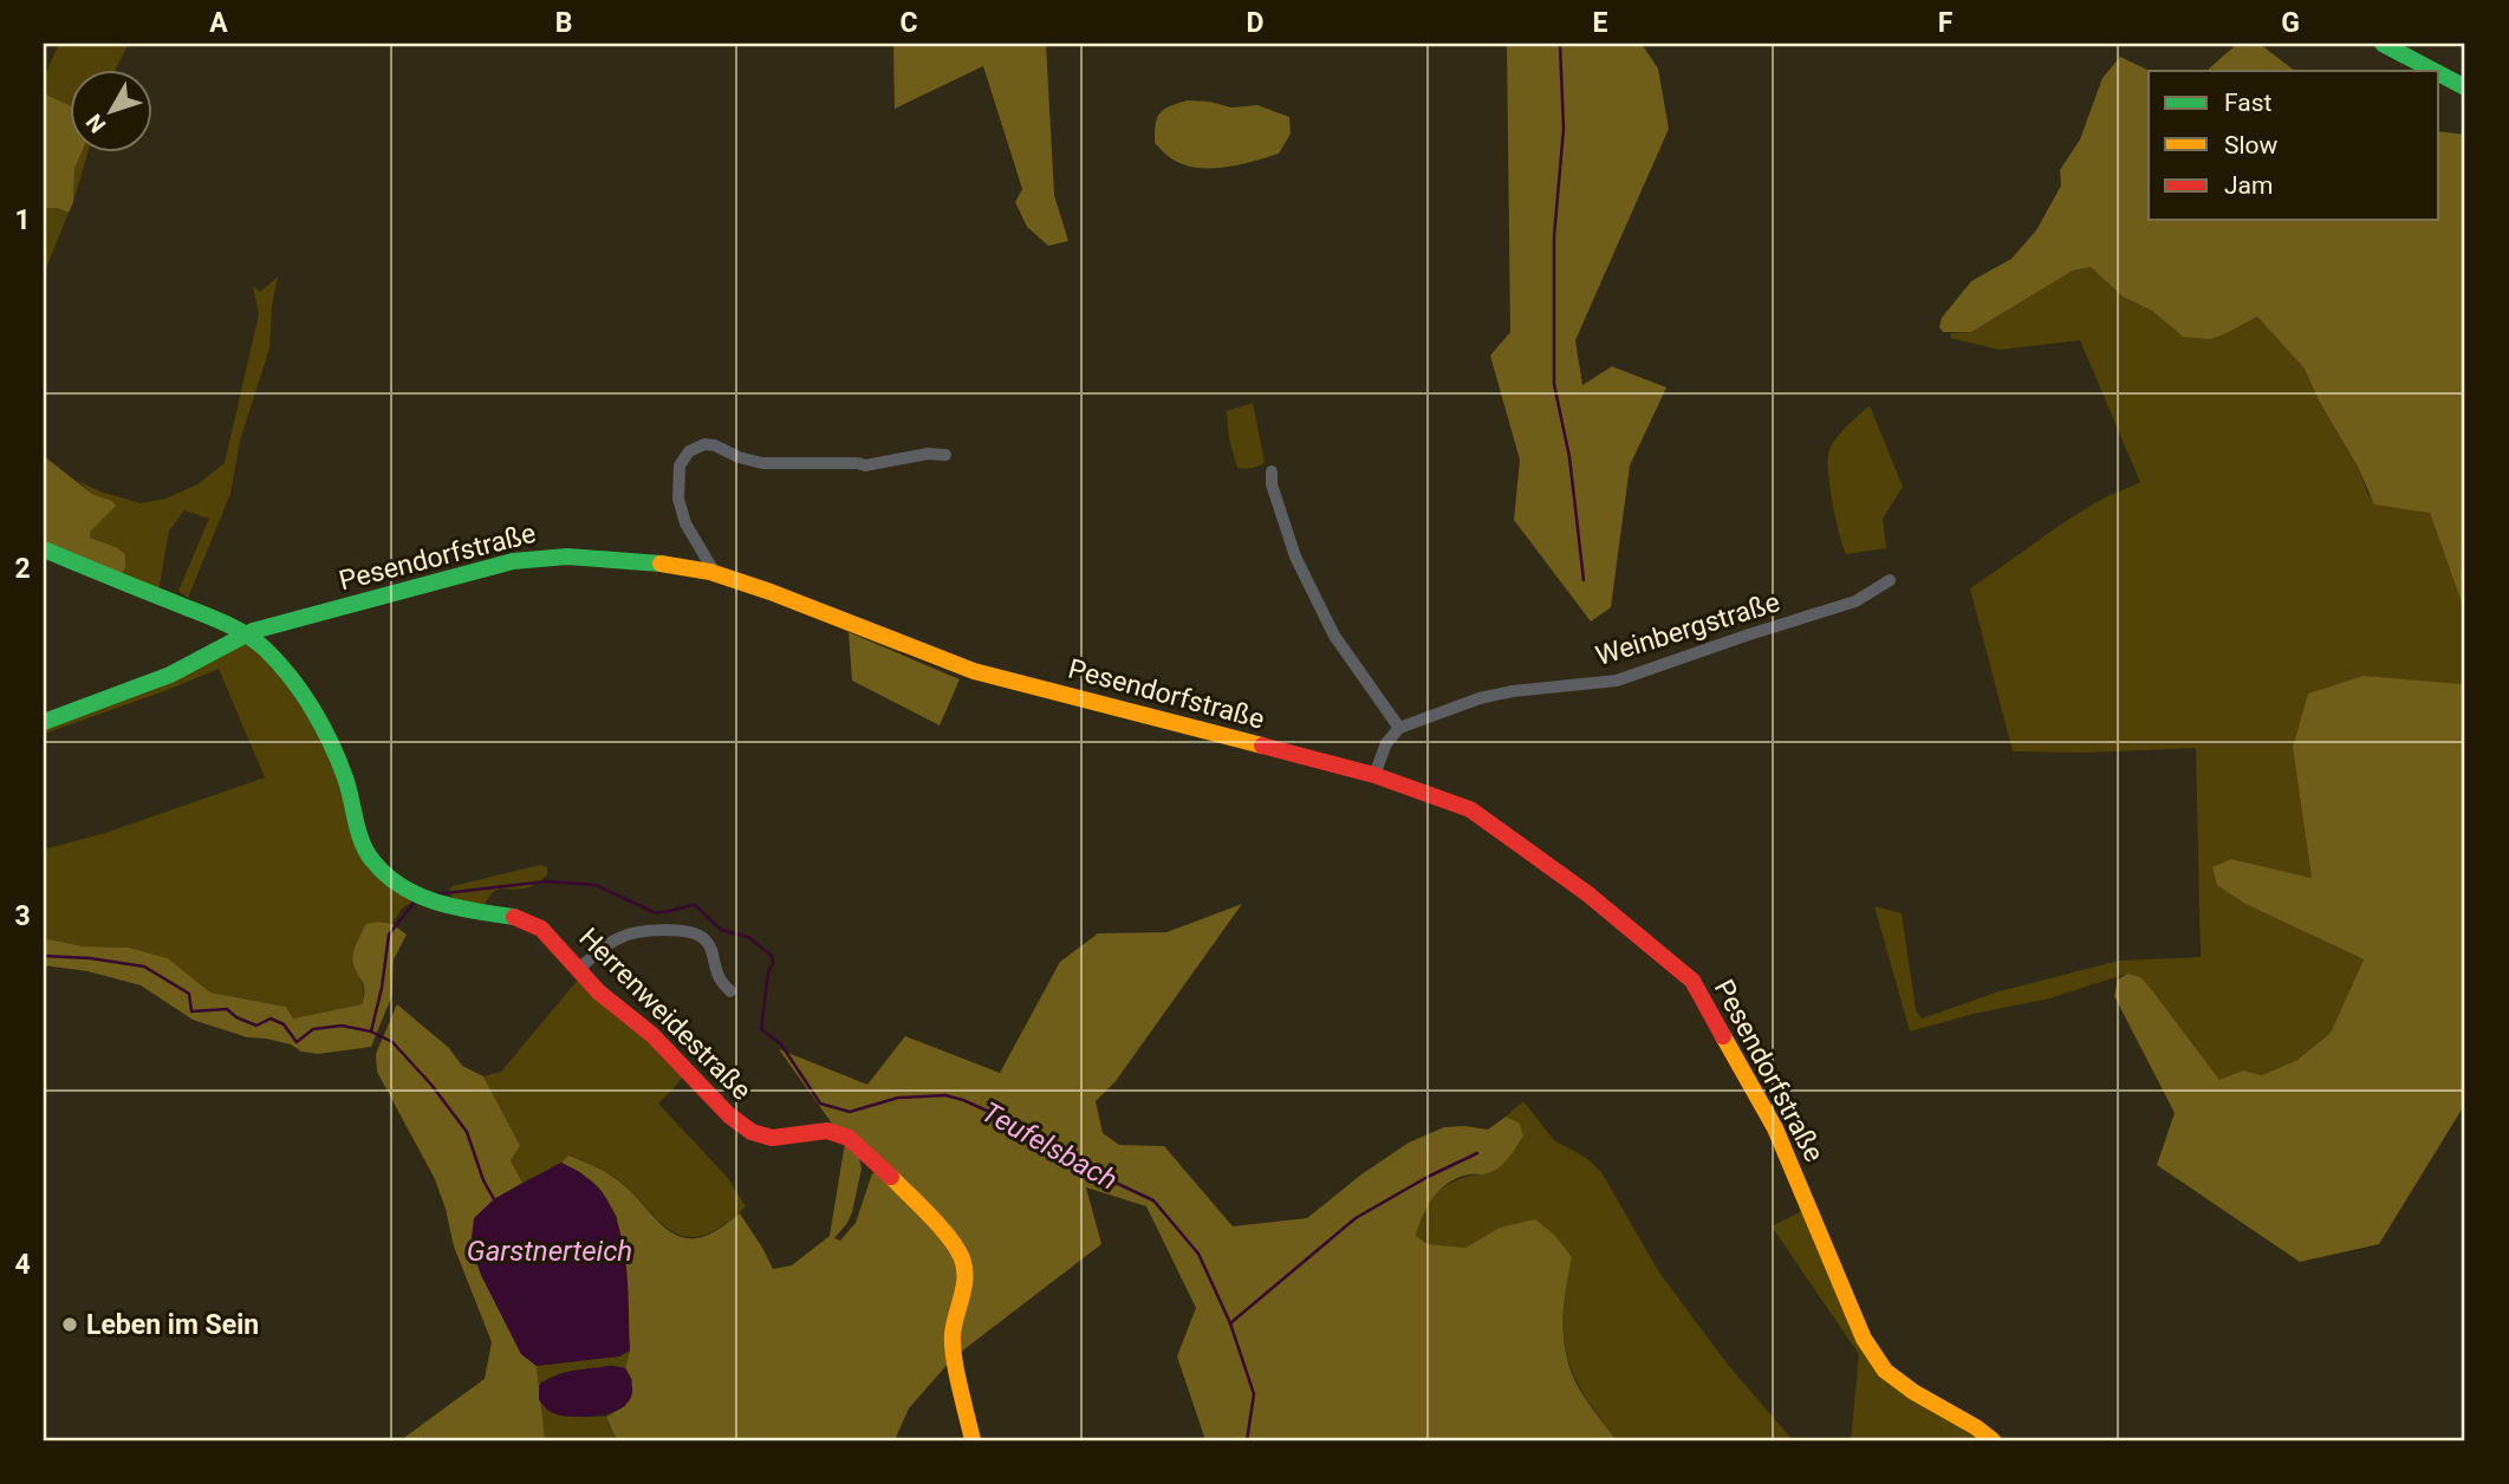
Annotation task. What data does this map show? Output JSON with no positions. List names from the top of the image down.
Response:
{
  "streets": {
    "street": ["Pesendorfstraße", "Weinbergstraße", "Herrenweidestraße"]
  },
  "crossings": [
    ["Pesendorfstraße", "Herrenweidestraße"]
  ],
  "water": ["Teufelsbach", "Garstnerteich"],
  "places": ["Leben im Sein"],
  "legend": ["Fast", "Slow", "Jam"],
  "north": "bottom left",
  "grid": {
    "columns": [
      "A",
      "B",
      "C",
      "D",
      "E",
      "F",
      "G"
    ],
    "rows": [
      "1",
      "2",
      "3",
      "4"
    ]
  }
}
